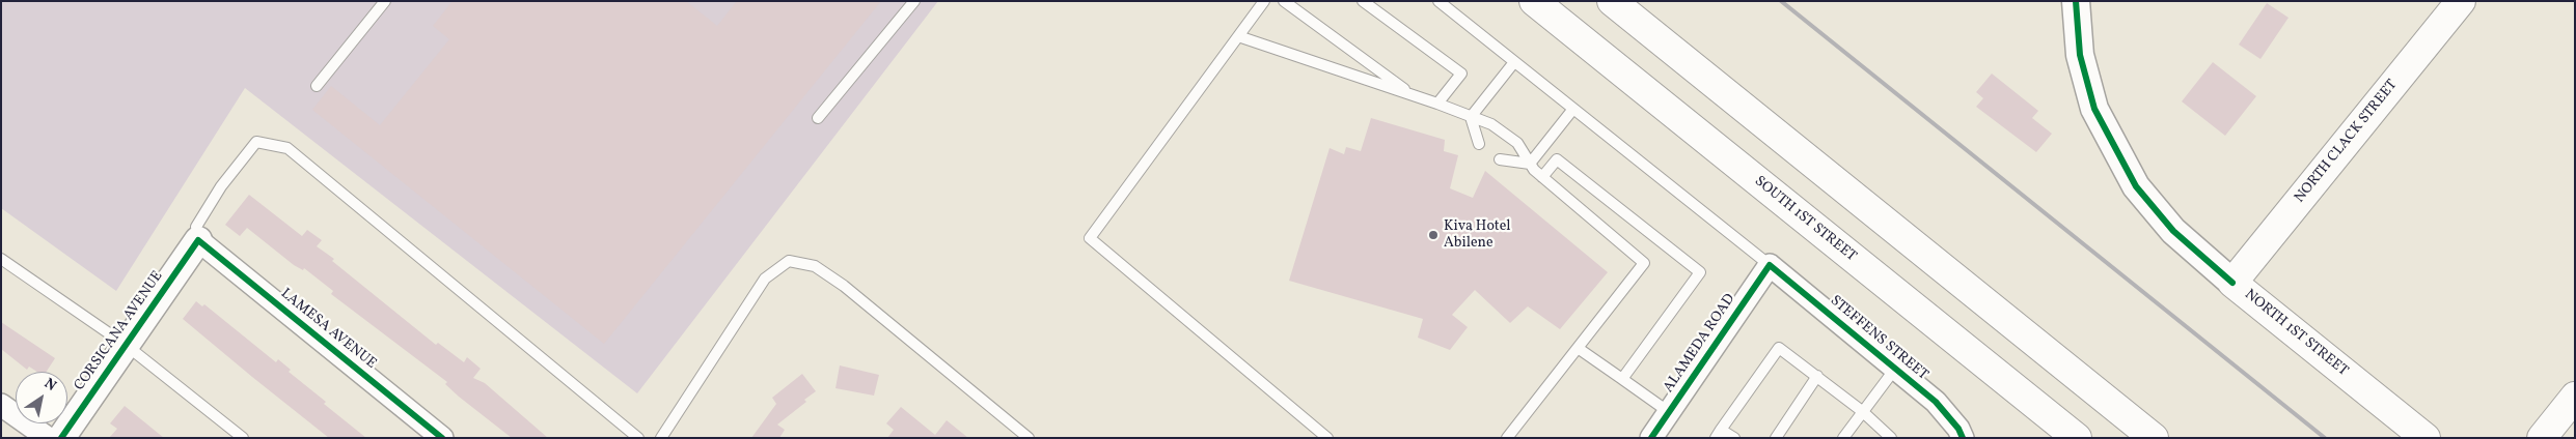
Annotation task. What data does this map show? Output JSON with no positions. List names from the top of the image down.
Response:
{
  "streets": {
    "main road": ["NORTH CLACK STREET", "SOUTH 1ST STREET", "NORTH 1ST STREET"],
    "street": [
      "LAMESA AVENUE",
      "CORSICANA AVENUE",
      "STEFFENS STREET",
      "ALAMEDA ROAD"
    ]
  },
  "crossings": [
    ["NORTH CLACK STREET", "NORTH 1ST STREET"],
    ["LAMESA AVENUE", "CORSICANA AVENUE"],
    ["STEFFENS STREET", "ALAMEDA ROAD"]
  ],
  "places": ["Kiva Hotel Abilene"],
  "north": "top right"
}
